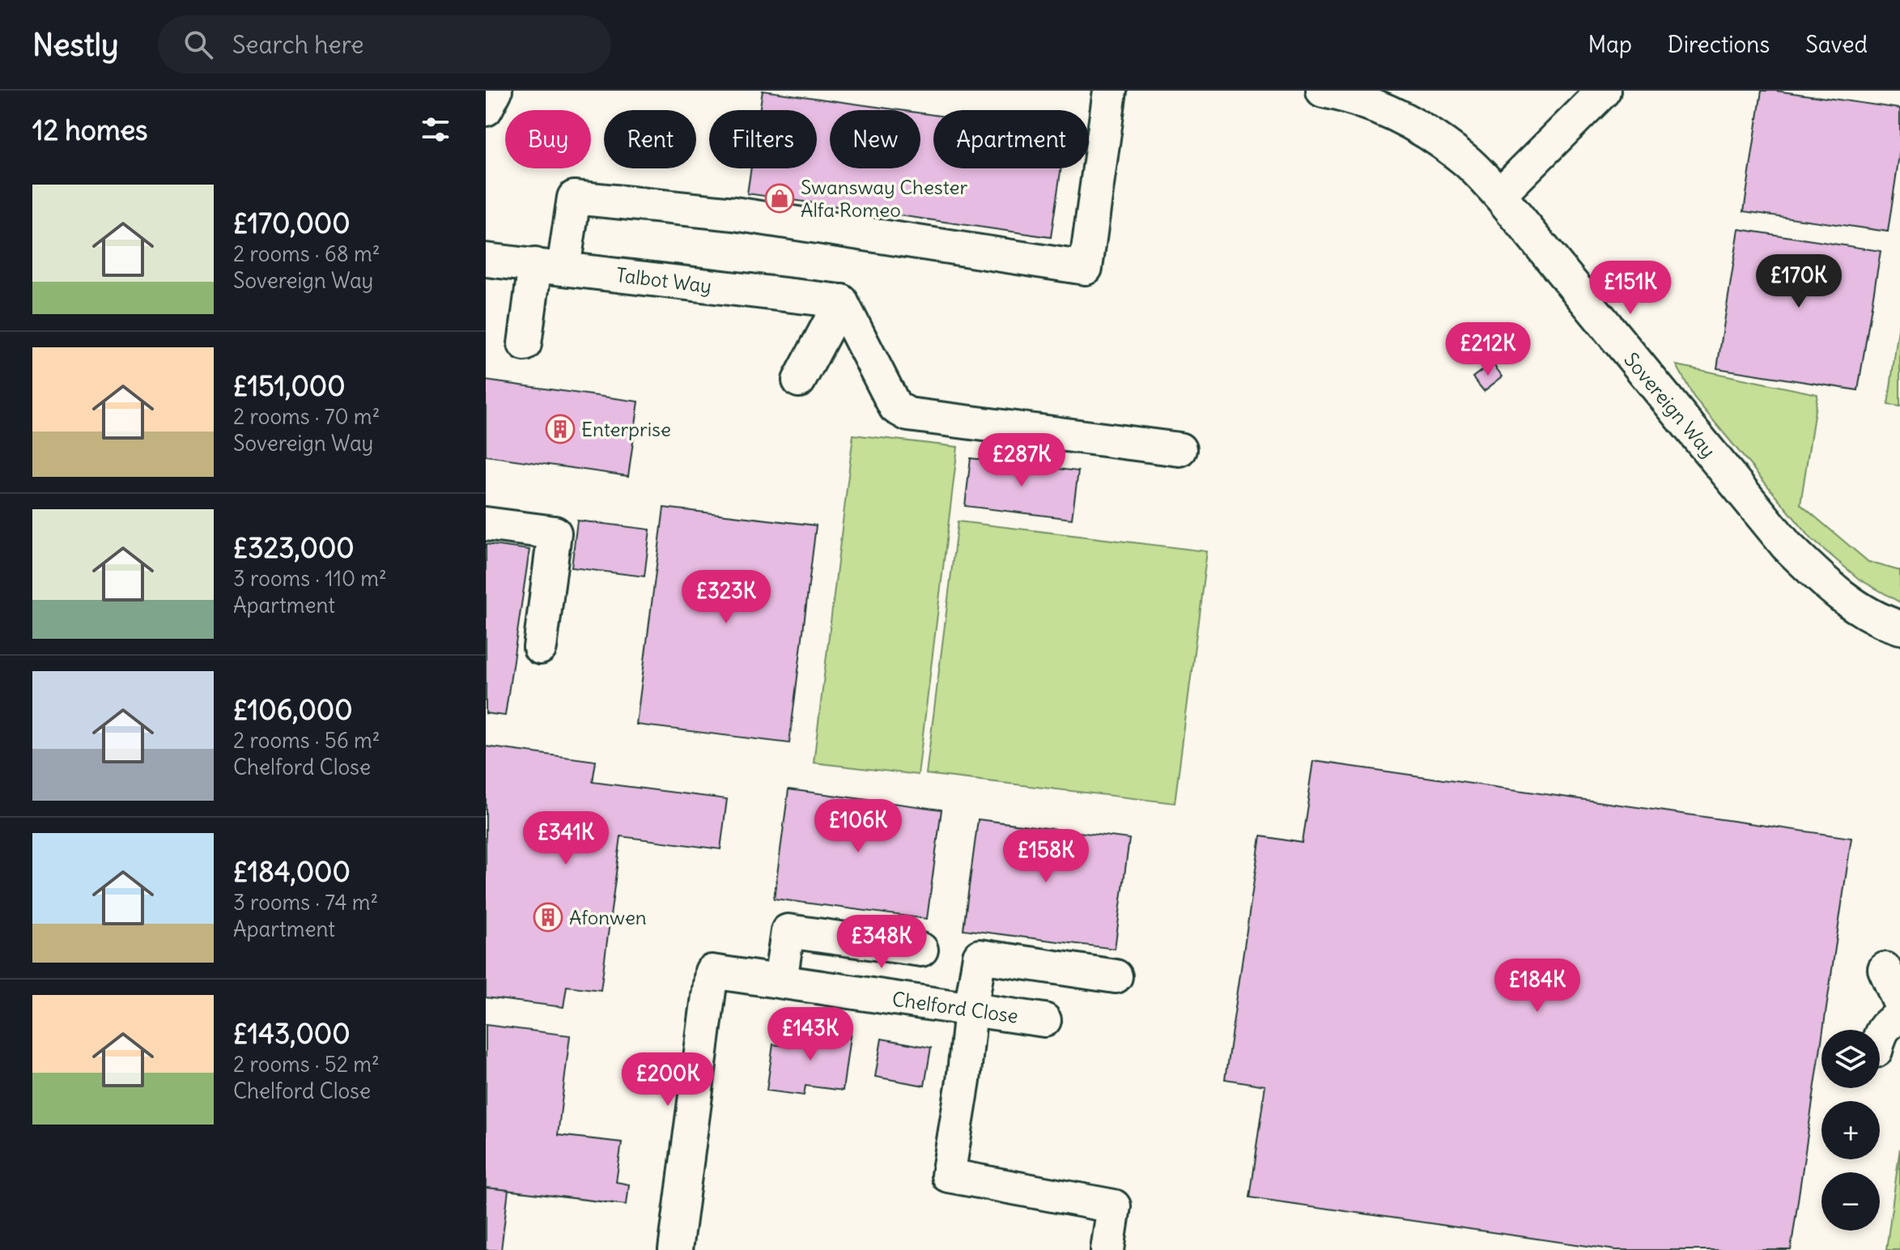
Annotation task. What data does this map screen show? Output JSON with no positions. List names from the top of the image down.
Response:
{
  "streets": {
    "street": ["Talbot Way", "Sovereign Way", "Chelford Close"]
  },
  "places": {
    "shop": ["Swansway Chester Alfa Romeo"],
    "building": ["Enterprise", "Afonwen"]
  },
  "page": {
    "header": "Nestly",
    "search": "Search here",
    "nav": ["Map", "Directions", "Saved"],
    "heading": "12 homes",
    "chip": [
      "Buy",
      "Rent",
      "Filters",
      "New",
      "Apartment"
    ],
    "list": [
      {
        "name": "£170,000",
        "note": "2 rooms · 68 m² · Sovereign Way"
      },
      {
        "name": "£151,000",
        "note": "2 rooms · 70 m² · Sovereign Way"
      },
      {
        "name": "£323,000",
        "note": "3 rooms · 110 m² · Apartment"
      },
      {
        "name": "£106,000",
        "note": "2 rooms · 56 m² · Chelford Close"
      },
      {
        "name": "£184,000",
        "note": "3 rooms · 74 m² · Apartment"
      },
      {
        "name": "£143,000",
        "note": "2 rooms · 52 m² · Chelford Close"
      }
    ],
    "price": [
      "£170K",
      "£151K",
      "£212K",
      "£287K",
      "£323K",
      "£106K",
      "£341K",
      "£158K",
      "£348K",
      "£184K",
      "£143K",
      "£200K"
    ],
    "map_buttons": ["+", "−"]
  }
}
